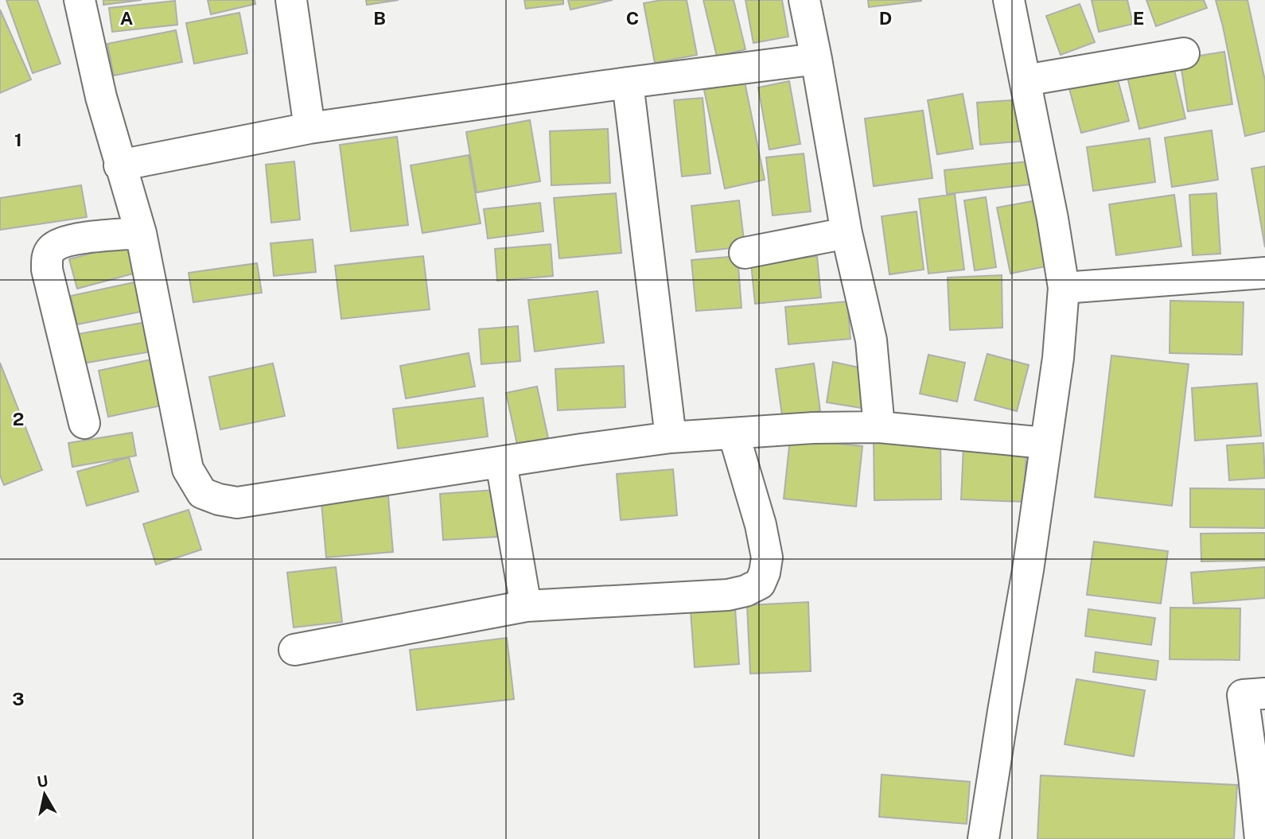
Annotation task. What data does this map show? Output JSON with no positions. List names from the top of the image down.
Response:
{
  "north": "top",
  "grid": {
    "columns": [
      "A",
      "B",
      "C",
      "D",
      "E"
    ],
    "rows": ["1", "2", "3"]
  }
}
